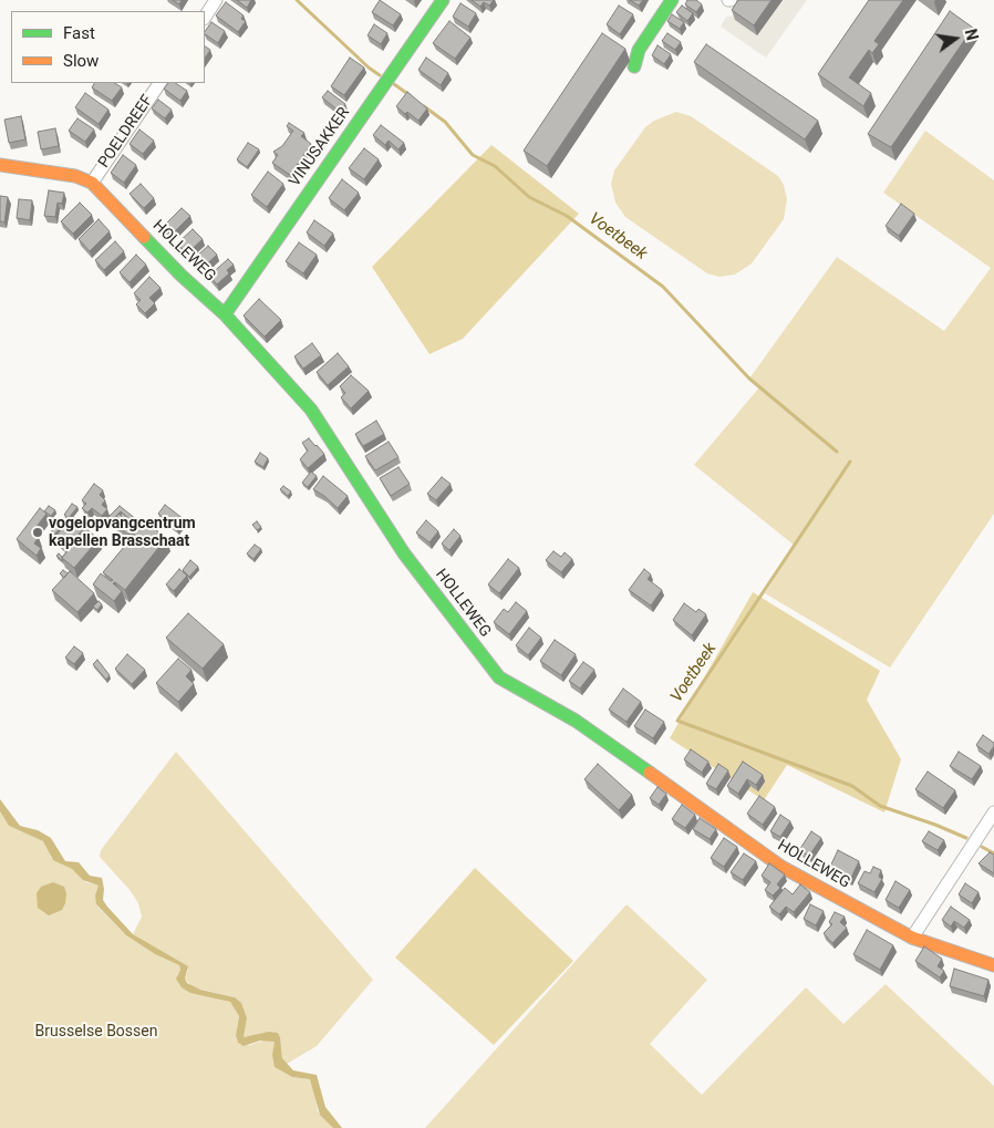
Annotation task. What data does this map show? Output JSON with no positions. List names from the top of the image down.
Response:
{
  "streets": {
    "street": ["POELDREEF", "VINUSAKKER", "HOLLEWEG"]
  },
  "crossings": [
    ["POELDREEF", "HOLLEWEG"],
    ["VINUSAKKER", "HOLLEWEG"]
  ],
  "water": ["Voetbeek"],
  "parks": ["Brusselse Bossen"],
  "places": ["vogelopvangcentrum kapellen Brasschaat"],
  "legend": ["Fast", "Slow"],
  "north": "right"
}
